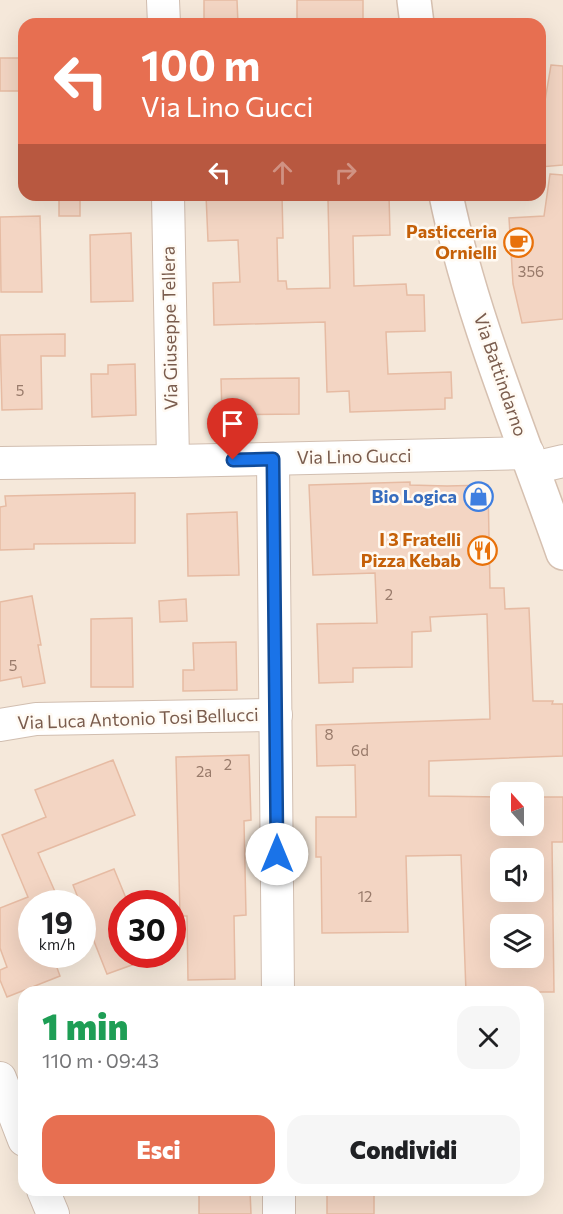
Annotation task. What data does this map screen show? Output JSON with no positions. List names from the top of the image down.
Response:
{
  "streets": {
    "street": [
      "Via Giuseppe Tellera",
      "Via Battindarno",
      "Via Lino Gucci",
      "Via Luca Antonio Tosi Bellucci"
    ]
  },
  "crossings": [
    ["Via Giuseppe Tellera", "Via Lino Gucci"],
    ["Via Battindarno", "Via Lino Gucci"]
  ],
  "places": {
    "cafe": ["Pasticceria Ornielli"],
    "shop": ["Bio Logica"],
    "restaurant": ["I 3 Fratelli Pizza Kebab"]
  },
  "house_numbers": [
    "356",
    "5",
    "2",
    "5",
    "8",
    "6d",
    "2",
    "2a",
    "12"
  ],
  "north": "top",
  "page": {
    "turn": ["100 m", "Via Lino Gucci"],
    "speed": "19 km/h",
    "limit": "30",
    "heading": ["1 min", "110 m · 09:43"],
    "buttons": ["Esci", "Condividi"]
  }
}
